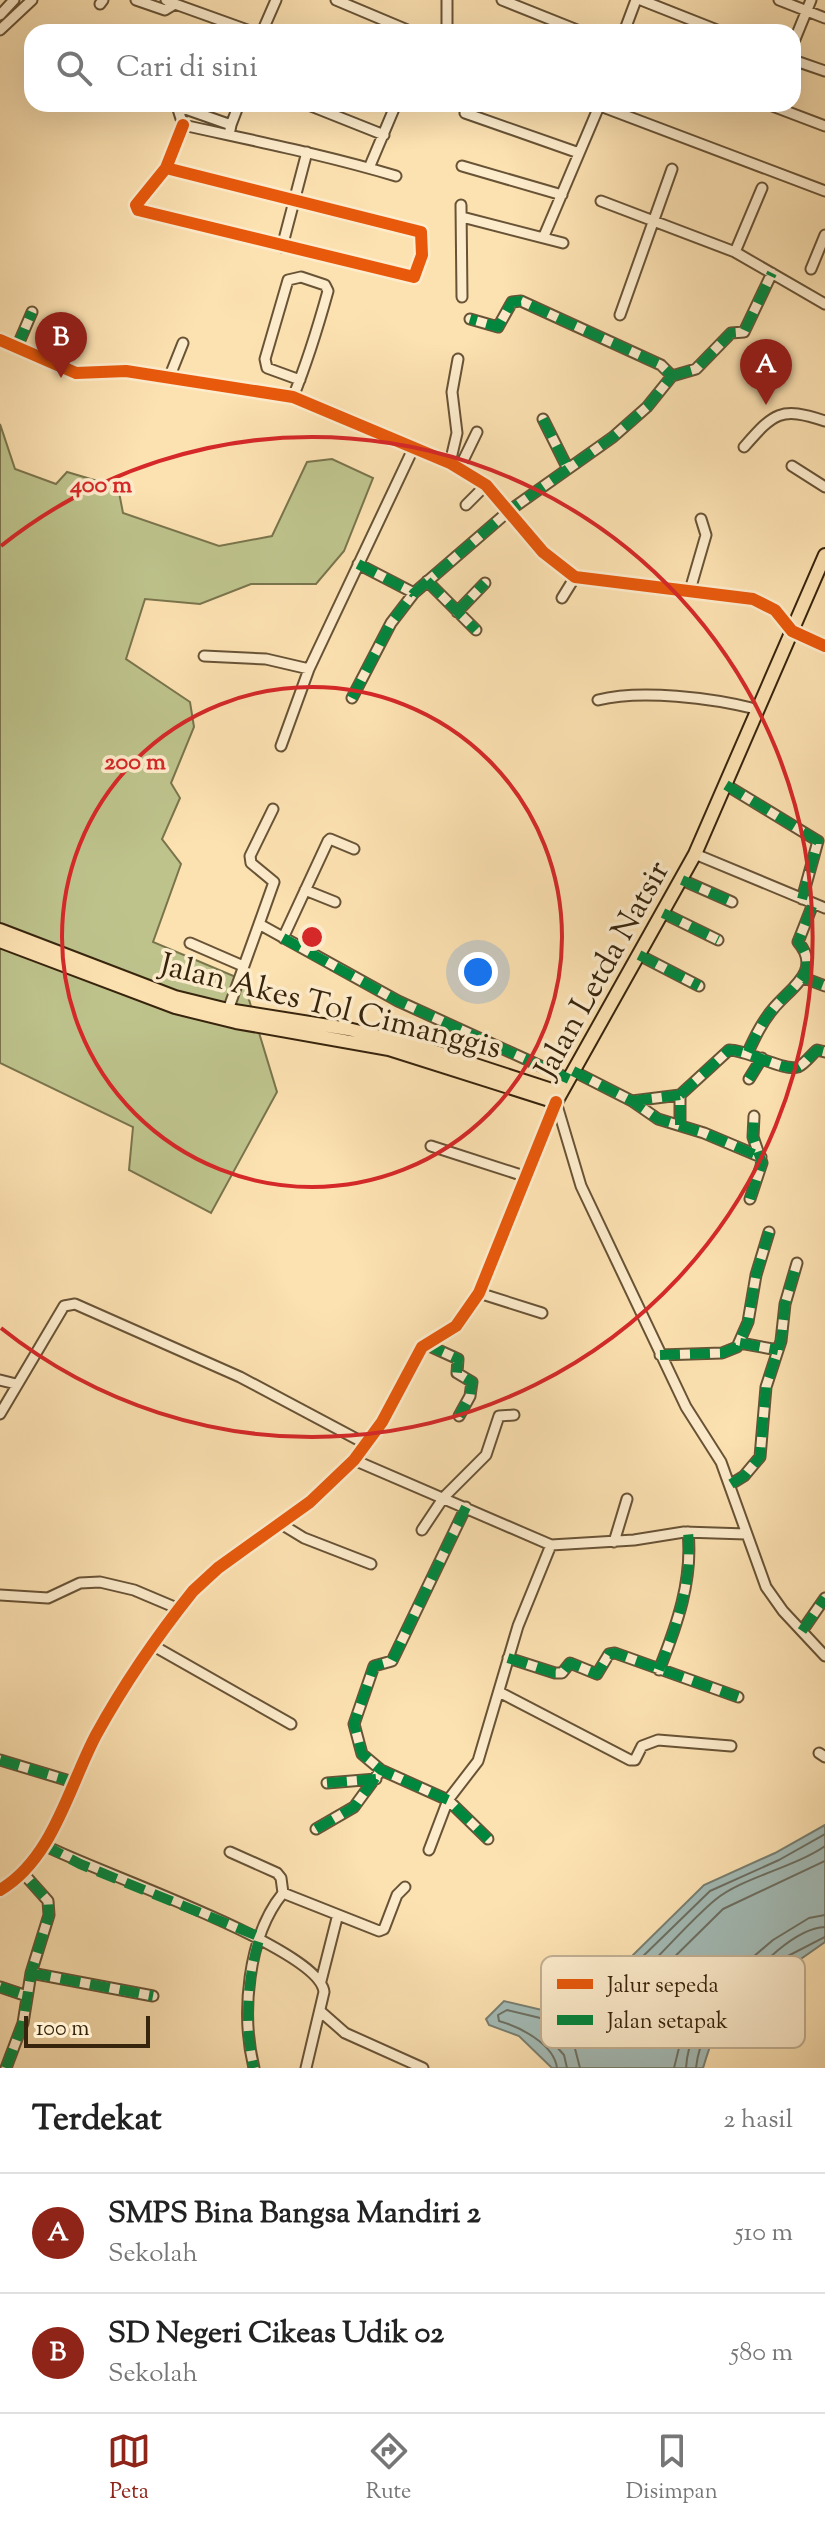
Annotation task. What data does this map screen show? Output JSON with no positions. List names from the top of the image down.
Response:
{
  "streets": {
    "main road": ["Jalan Letda Natsir", "Jalan Akes Tol Cimanggis"]
  },
  "crossings": [
    ["Jalan Letda Natsir", "Jalan Akes Tol Cimanggis"]
  ],
  "legend": ["Jalur sepeda", "Jalan setapak"],
  "scale_bar": "100 m",
  "page": {
    "search": "Cari di sini",
    "pins": ["B", "A"],
    "scale": "100 m",
    "heading": ["Terdekat", "2 hasil"],
    "list": [
      {
        "mark": "A",
        "name": "SMPS Bina Bangsa Mandiri 2",
        "note": "Sekolah",
        "value": "510 m"
      },
      {
        "mark": "B",
        "name": "SD Negeri Cikeas Udik 02",
        "note": "Sekolah",
        "value": "580 m"
      }
    ],
    "nav": ["Peta", "Rute", "Disimpan"]
  },
  "rings": ["400 m", "200 m"]
}
